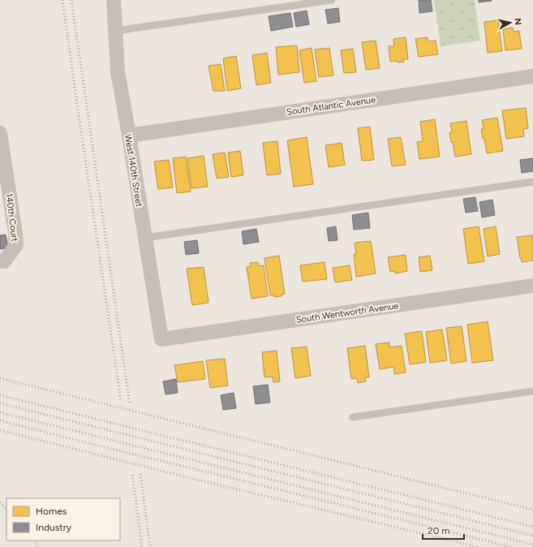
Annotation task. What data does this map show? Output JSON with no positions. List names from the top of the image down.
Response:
{
  "streets": {
    "street": [
      "South Atlantic Avenue",
      "West 140th Street",
      "140th Court",
      "South Wentworth Avenue"
    ]
  },
  "crossings": [
    ["South Atlantic Avenue", "West 140th Street"],
    ["West 140th Street", "South Wentworth Avenue"]
  ],
  "legend": ["Homes", "Industry"],
  "scale_bar": "20 m",
  "north": "right"
}
